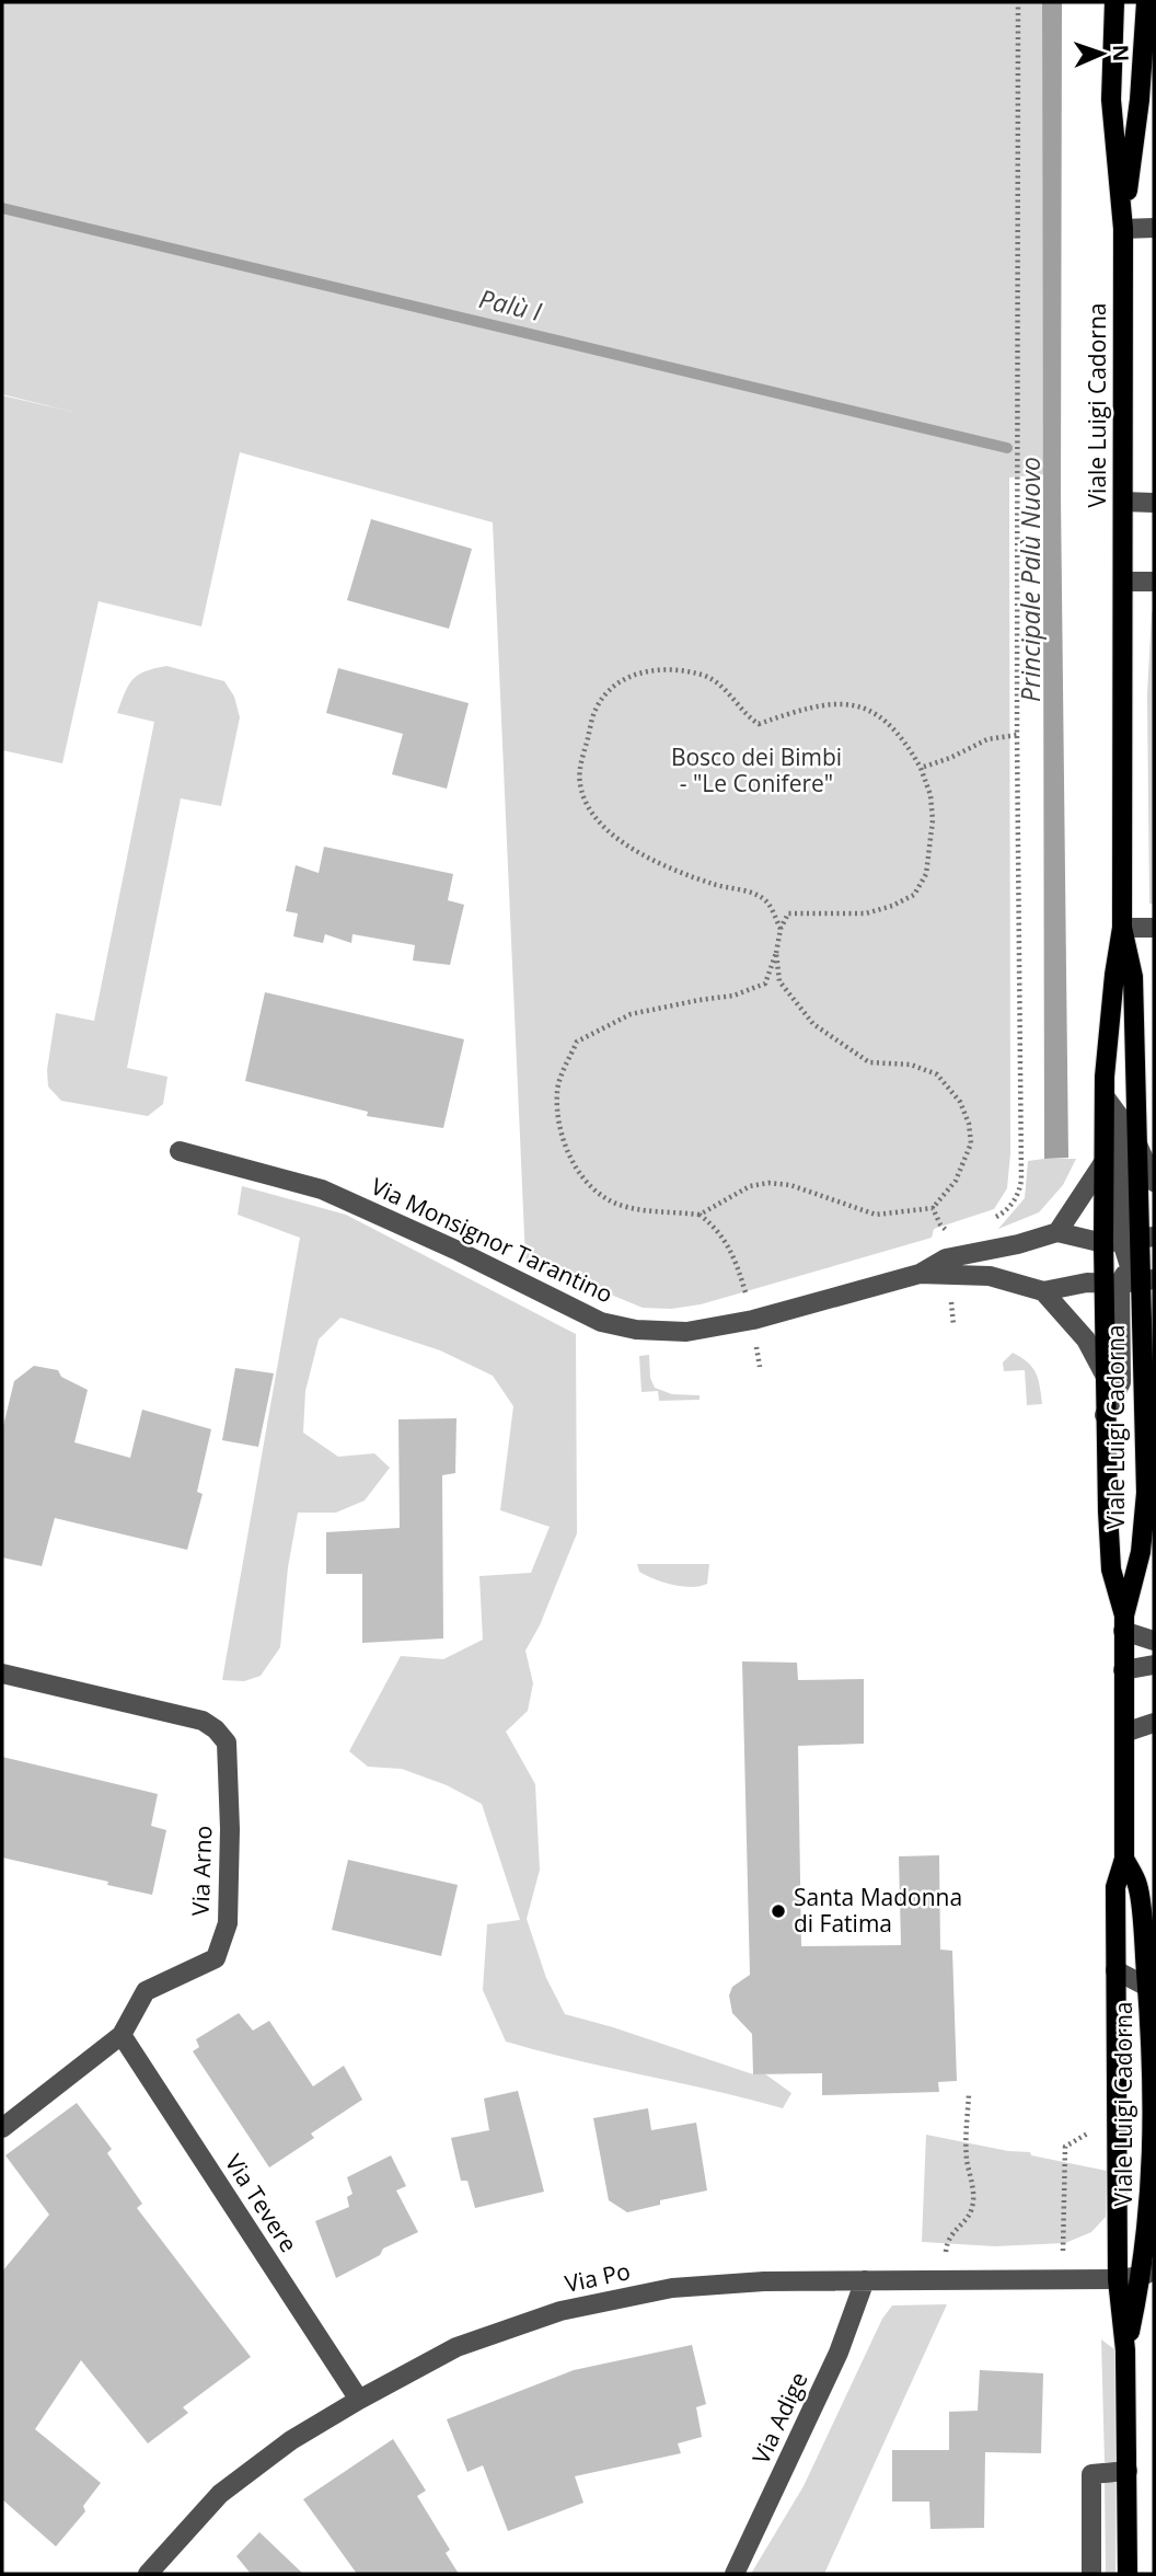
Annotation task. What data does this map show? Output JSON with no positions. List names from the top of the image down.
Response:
{
  "streets": {
    "main road": ["Viale Luigi Cadorna"],
    "street": [
      "Via Monsignor Tarantino",
      "Via Arno",
      "Via Tevere",
      "Via Po",
      "Via Adige"
    ]
  },
  "crossings": [
    ["Viale Luigi Cadorna", "Via Monsignor Tarantino"],
    ["Viale Luigi Cadorna", "Via Po"],
    ["Via Arno", "Via Tevere"],
    ["Via Tevere", "Via Po"],
    ["Via Po", "Via Adige"]
  ],
  "water": ["Palù I", "Principale Palù Nuovo"],
  "parks": ["Bosco dei Bimbi - \"Le Conifere\""],
  "places": ["Santa Madonna di Fatima"],
  "north": "right"
}
